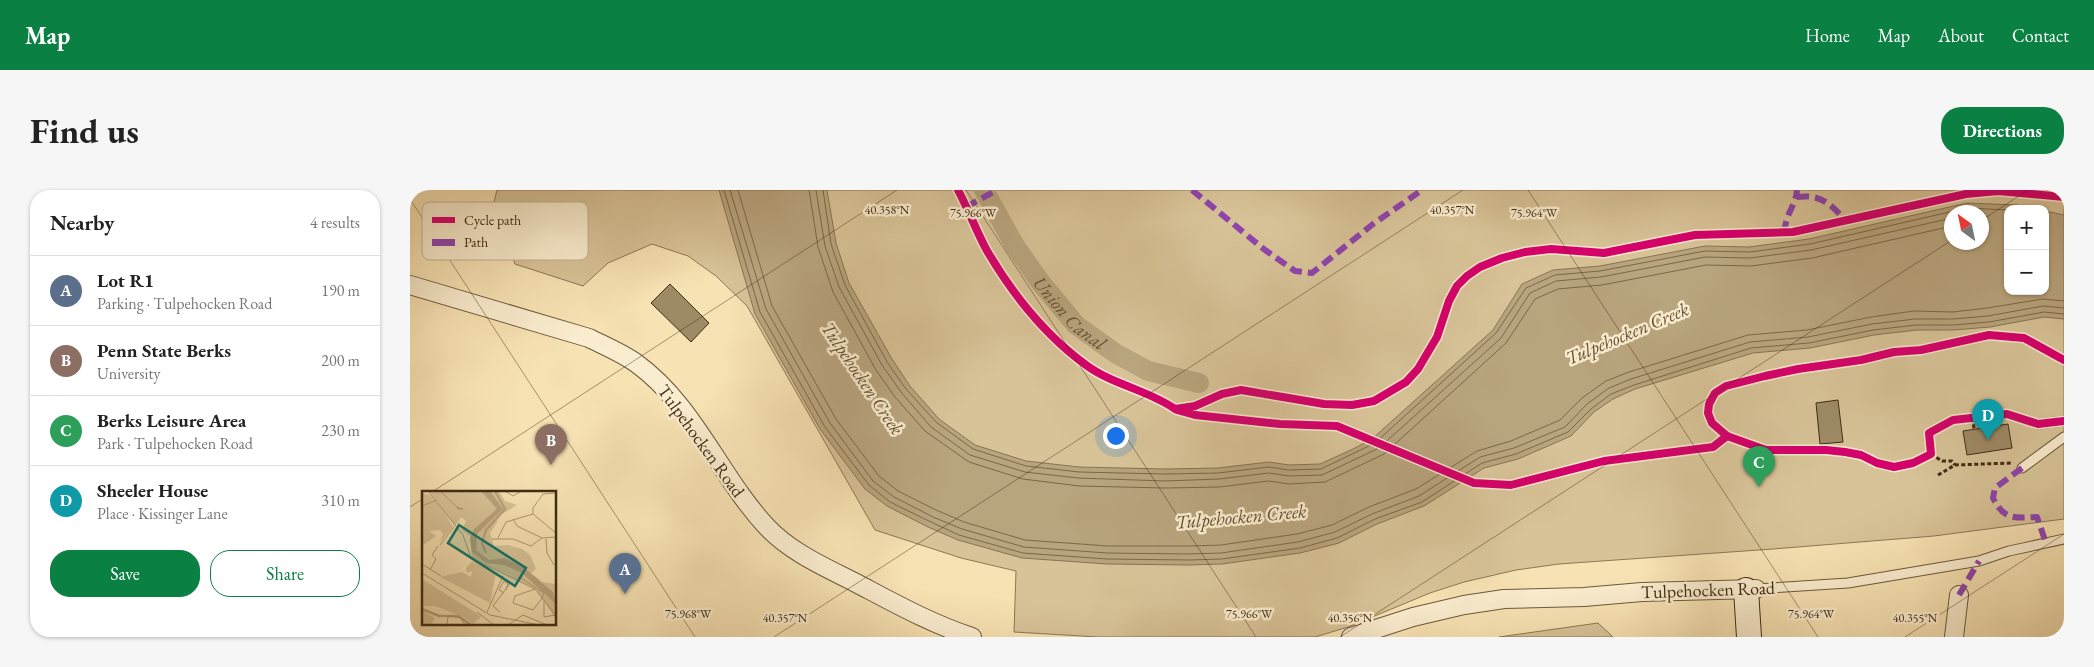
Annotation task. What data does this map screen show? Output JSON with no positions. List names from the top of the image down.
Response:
{
  "streets": {
    "street": ["Tulpehocken Road"]
  },
  "water": ["Union Canal", "Tulpehocken Creek"],
  "legend": ["Cycle path", "Path"],
  "north": "top left",
  "page": {
    "header": "Map",
    "nav": [
      "Home",
      "Map",
      "About",
      "Contact"
    ],
    "buttons": [
      "Directions",
      ["Save", "Share"]
    ],
    "title": "Find us",
    "heading": ["Nearby", "4 results"],
    "map_buttons": ["+", "−"],
    "list": [
      {
        "mark": "A",
        "name": "Lot R1",
        "note": "Parking · Tulpehocken Road",
        "value": "190 m"
      },
      {
        "mark": "B",
        "name": "Penn State Berks",
        "note": "University",
        "value": "200 m"
      },
      {
        "mark": "C",
        "name": "Berks Leisure Area",
        "note": "Park · Tulpehocken Road",
        "value": "230 m"
      },
      {
        "mark": "D",
        "name": "Sheeler House",
        "note": "Place · Kissinger Lane",
        "value": "310 m"
      }
    ],
    "pins": [
      "D",
      "B",
      "C",
      "A"
    ]
  },
  "coordinates": [
    "40.358°N",
    "40.357°N",
    "75.966°W",
    "75.964°W",
    "75.968°W",
    "40.356°N",
    "40.355°N"
  ]
}
